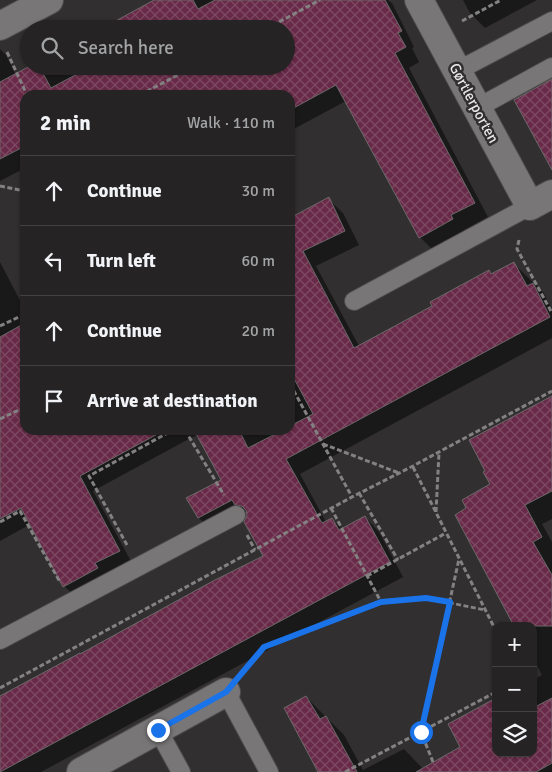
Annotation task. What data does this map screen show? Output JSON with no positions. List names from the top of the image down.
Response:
{
  "streets": {
    "street": ["Gørtlerporten"]
  },
  "page": {
    "search": "Search here",
    "heading": ["2 min", "Walk · 110 m"],
    "list": [
      ["Continue", "30 m"],
      ["Turn left", "60 m"],
      ["Continue", "20 m"],
      "Arrive at destination"
    ],
    "map_buttons": ["+", "−"]
  }
}
